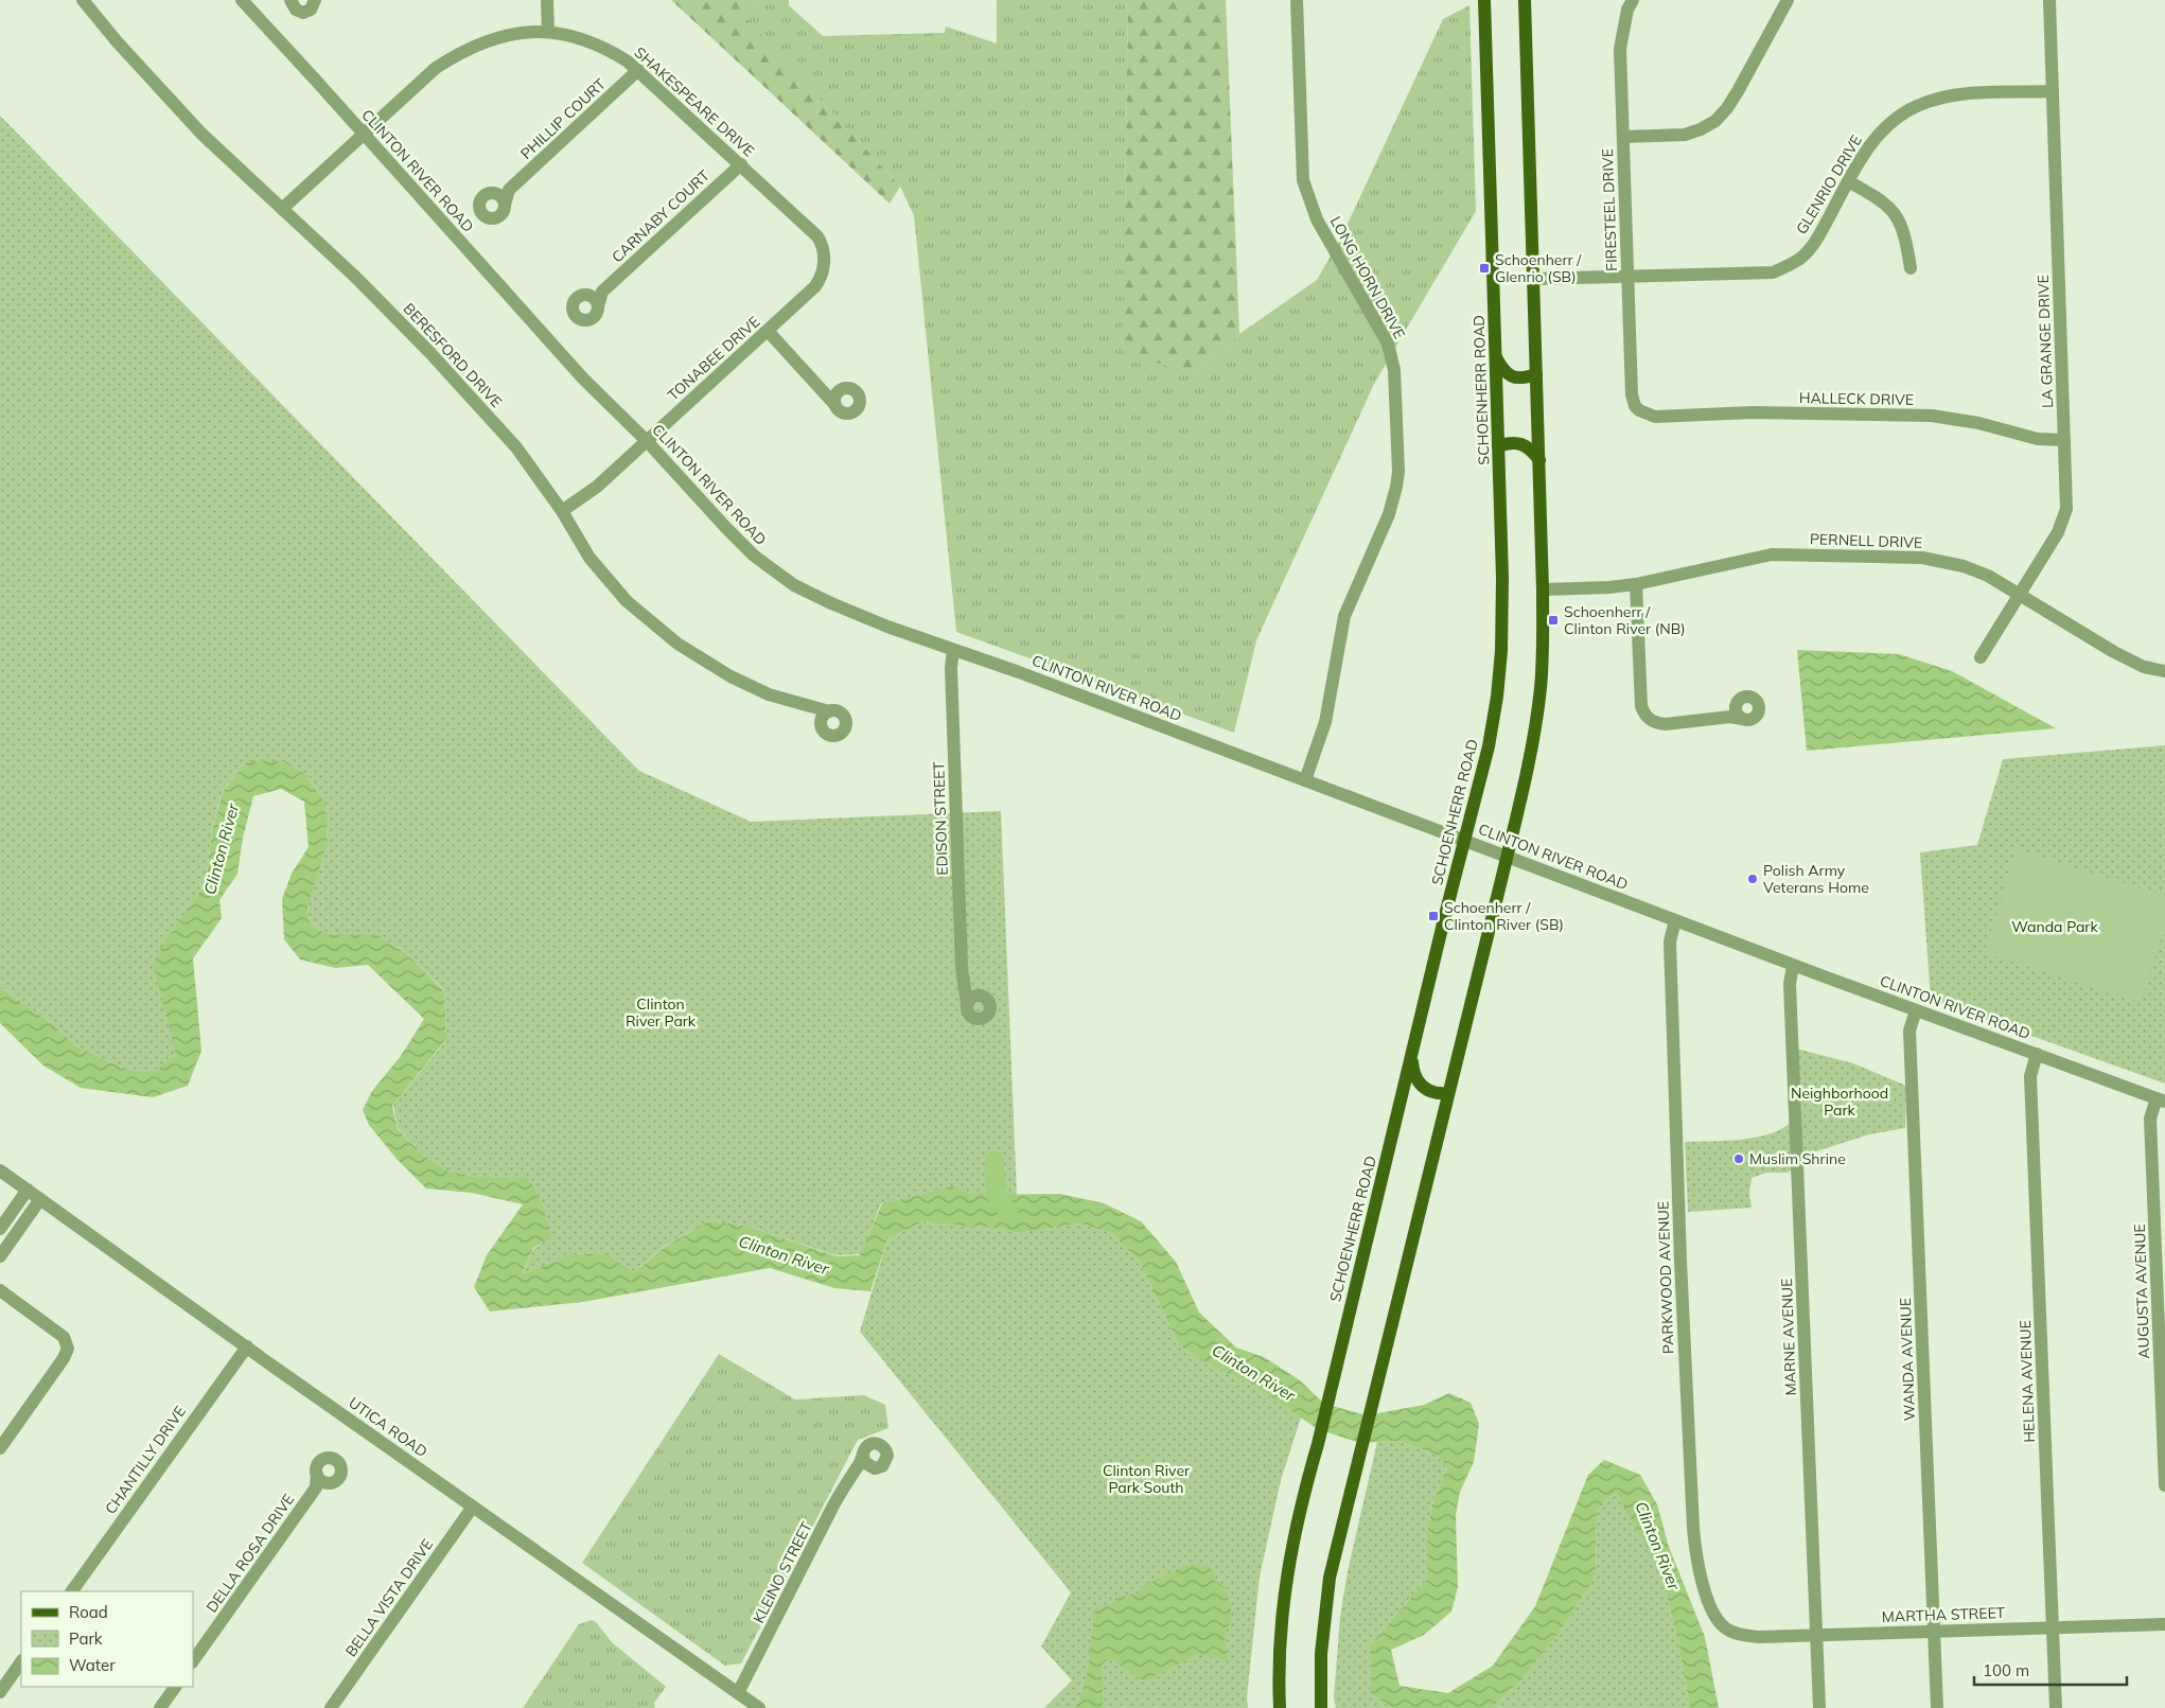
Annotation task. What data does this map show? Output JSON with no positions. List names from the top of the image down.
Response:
{
  "streets": {
    "main road": ["SCHOENHERR ROAD"],
    "street": [
      "SHAKESPEARE DRIVE",
      "PHILLIP COURT",
      "CLINTON RIVER ROAD",
      "GLENRIO DRIVE",
      "FIRESTEEL DRIVE",
      "CARNABY COURT",
      "LONG HORN DRIVE",
      "LA GRANGE DRIVE",
      "BERESFORD DRIVE",
      "TONABEE DRIVE",
      "HALLECK DRIVE",
      "PERNELL DRIVE",
      "EDISON STREET",
      "PARKWOOD AVENUE",
      "AUGUSTA AVENUE",
      "MARNE AVENUE",
      "WANDA AVENUE",
      "HELENA AVENUE",
      "UTICA ROAD",
      "CHANTILLY DRIVE",
      "DELLA ROSA DRIVE",
      "KLEINO STREET",
      "BELLA VISTA DRIVE",
      "MARTHA STREET"
    ]
  },
  "crossings": [
    ["SHAKESPEARE DRIVE", "PHILLIP COURT"],
    ["SHAKESPEARE DRIVE", "CLINTON RIVER ROAD"],
    ["SHAKESPEARE DRIVE", "CARNABY COURT"],
    ["SHAKESPEARE DRIVE", "BERESFORD DRIVE"],
    ["SHAKESPEARE DRIVE", "TONABEE DRIVE"],
    ["CLINTON RIVER ROAD", "LONG HORN DRIVE"],
    ["CLINTON RIVER ROAD", "TONABEE DRIVE"],
    ["CLINTON RIVER ROAD", "SCHOENHERR ROAD"],
    ["CLINTON RIVER ROAD", "EDISON STREET"],
    ["CLINTON RIVER ROAD", "PARKWOOD AVENUE"],
    ["CLINTON RIVER ROAD", "AUGUSTA AVENUE"],
    ["CLINTON RIVER ROAD", "MARNE AVENUE"],
    ["CLINTON RIVER ROAD", "WANDA AVENUE"],
    ["CLINTON RIVER ROAD", "HELENA AVENUE"],
    ["GLENRIO DRIVE", "FIRESTEEL DRIVE"],
    ["GLENRIO DRIVE", "LA GRANGE DRIVE"],
    ["FIRESTEEL DRIVE", "HALLECK DRIVE"],
    ["LA GRANGE DRIVE", "HALLECK DRIVE"],
    ["LA GRANGE DRIVE", "PERNELL DRIVE"],
    ["BERESFORD DRIVE", "TONABEE DRIVE"],
    ["PARKWOOD AVENUE", "MARTHA STREET"],
    ["MARNE AVENUE", "MARTHA STREET"],
    ["WANDA AVENUE", "MARTHA STREET"],
    ["HELENA AVENUE", "MARTHA STREET"],
    ["UTICA ROAD", "CHANTILLY DRIVE"],
    ["UTICA ROAD", "KLEINO STREET"],
    ["UTICA ROAD", "BELLA VISTA DRIVE"]
  ],
  "water": ["Clinton River"],
  "parks": [
    "Wanda Park",
    "Clinton River Park",
    "Neighborhood Park",
    "Clinton River Park South"
  ],
  "places": {
    "transit": ["Schoenherr / Glenrio (SB)", "Schoenherr / Clinton River (NB)", "Schoenherr / Clinton River (SB)"],
    "other": ["Polish Army Veterans Home", "Muslim Shrine"]
  },
  "legend": ["Road", "Park", "Water"],
  "scale_bar": "100 m"
}
